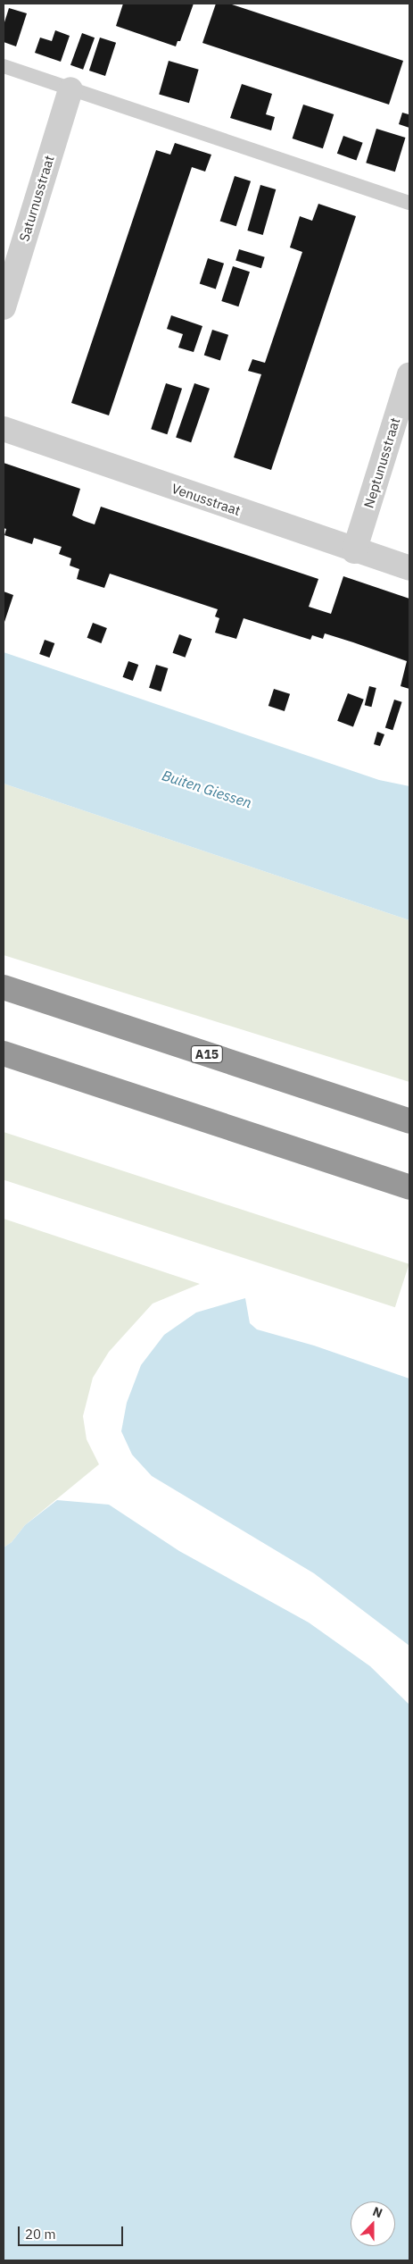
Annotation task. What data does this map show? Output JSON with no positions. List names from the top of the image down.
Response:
{
  "streets": {
    "highway": ["A15"],
    "street": ["Saturnusstraat", "Neptunusstraat", "Venusstraat"]
  },
  "crossings": [
    ["Neptunusstraat", "Venusstraat"]
  ],
  "water": ["Buiten Giessen"],
  "scale_bar": "20 m",
  "north": "top"
}
